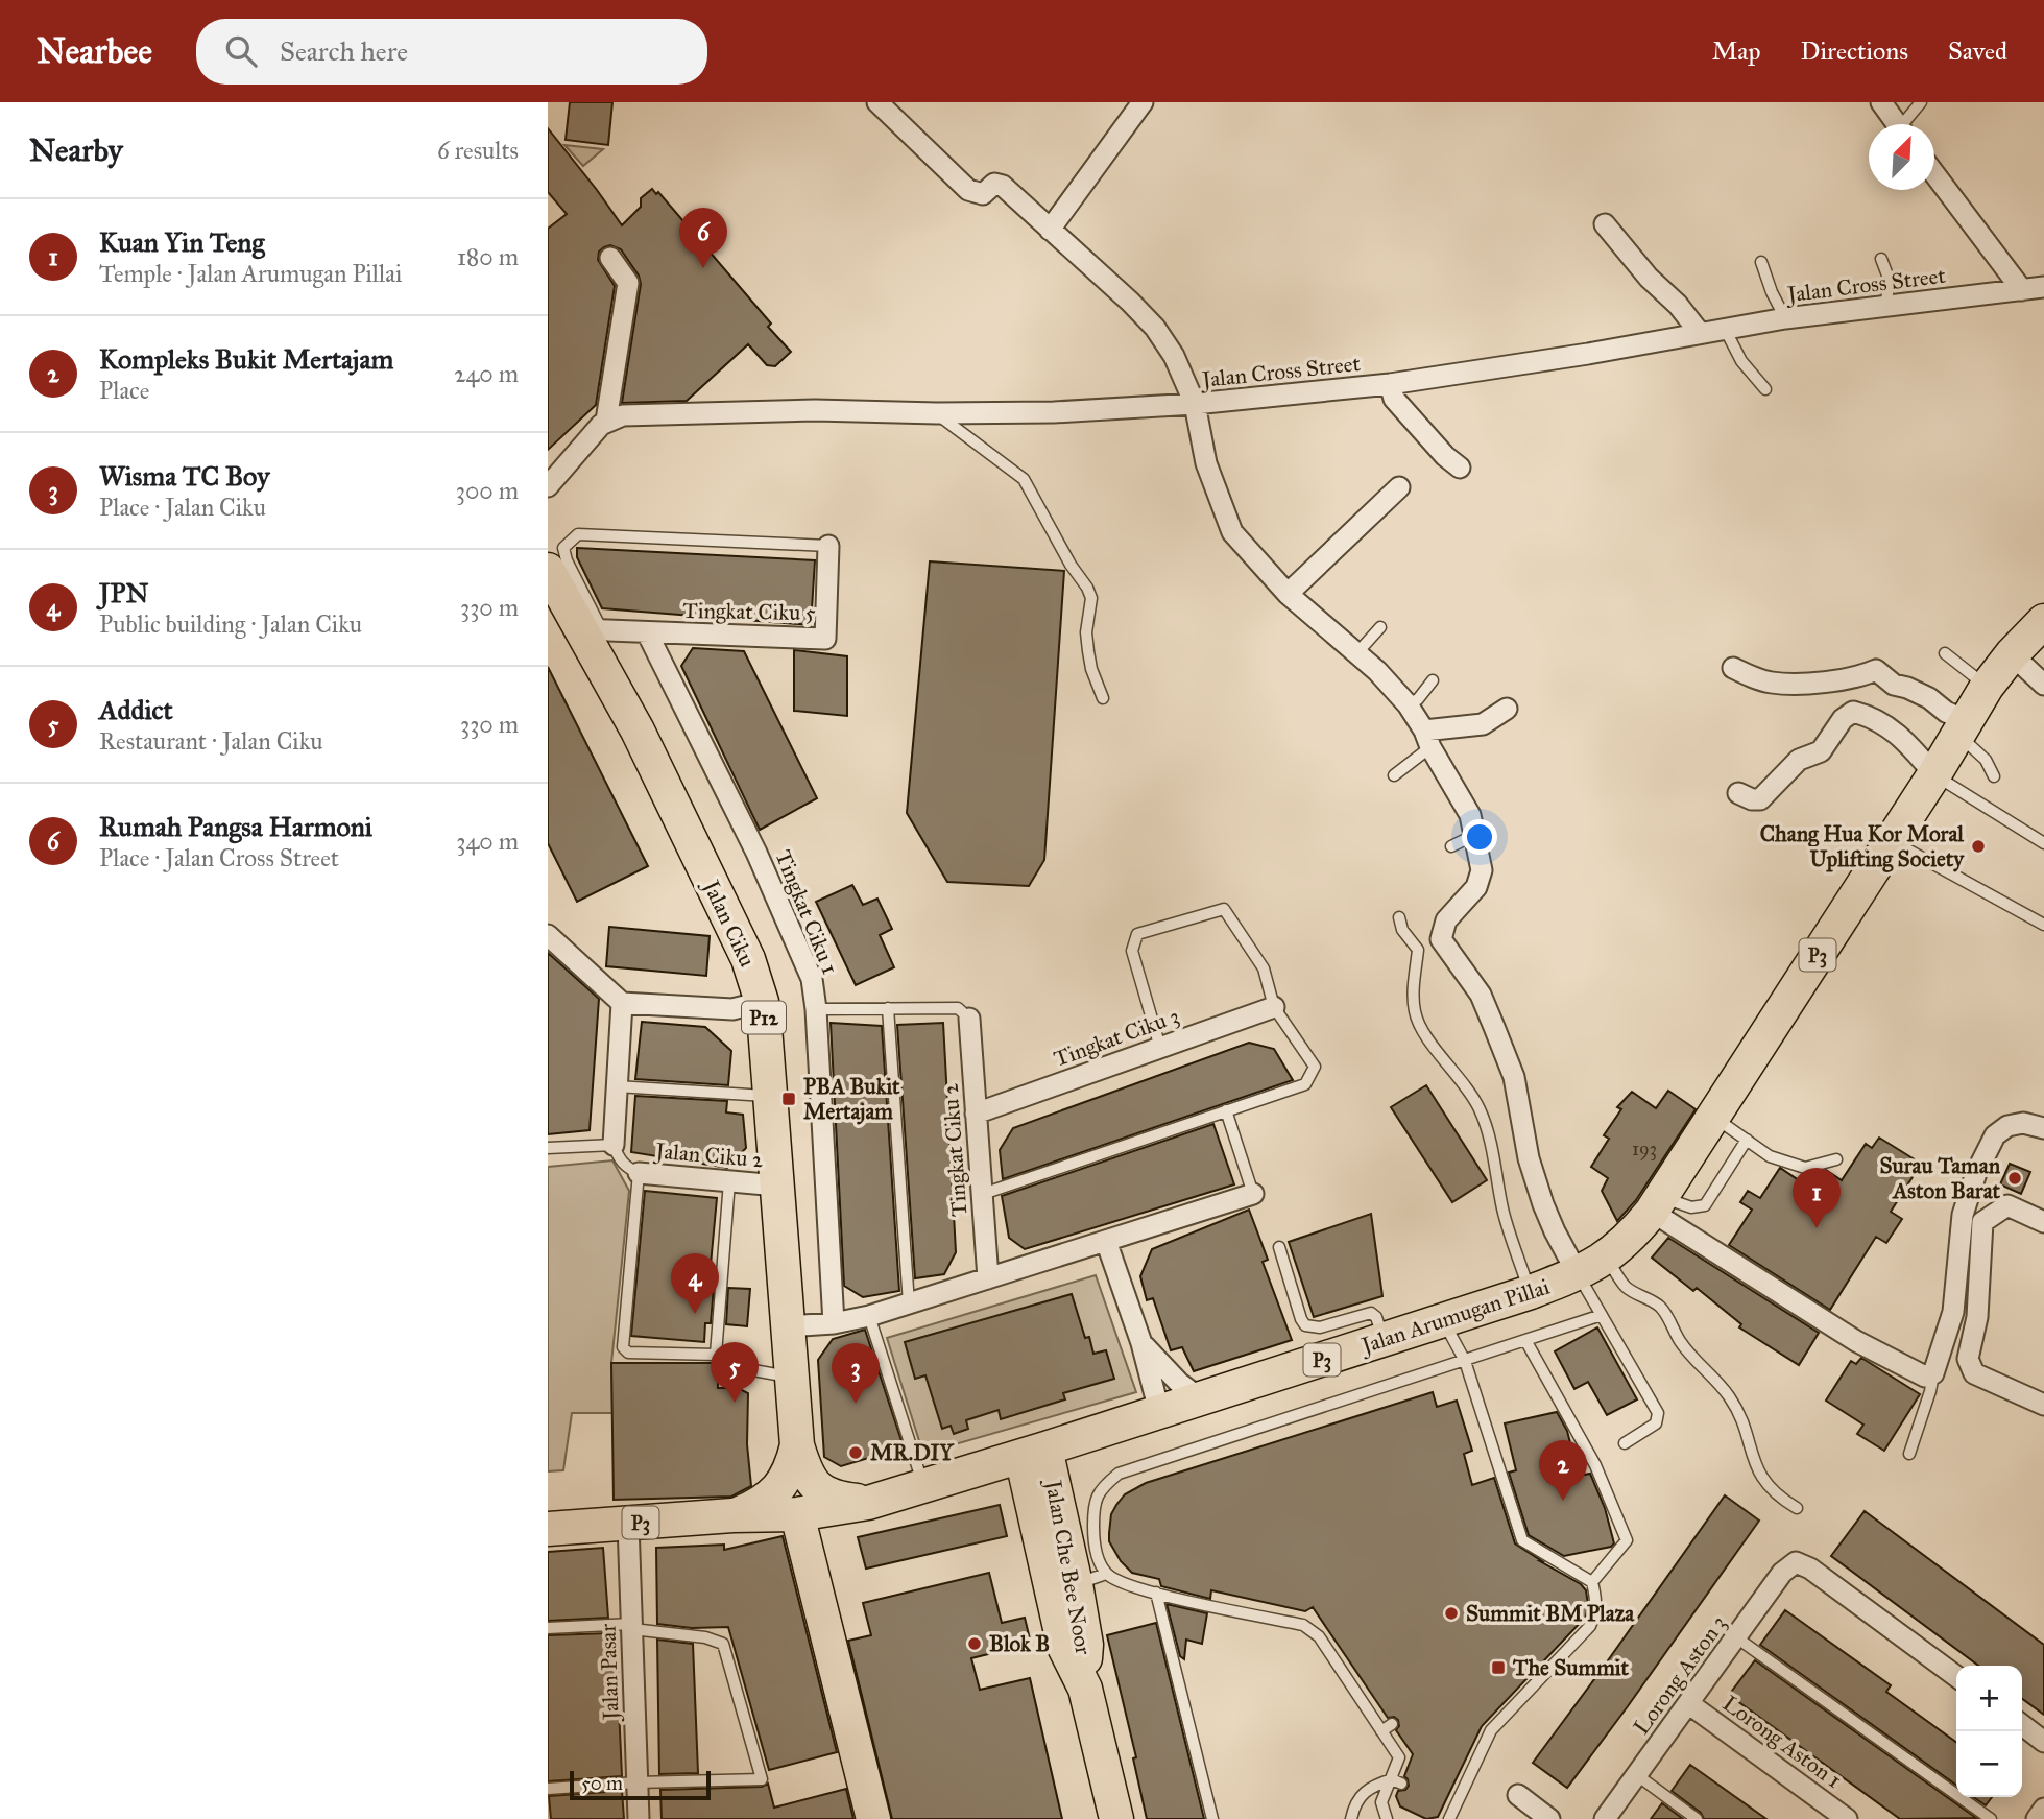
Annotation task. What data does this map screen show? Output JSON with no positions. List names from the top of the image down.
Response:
{
  "streets": {
    "main road": [
      "Jalan Ciku",
      "P3",
      "P12",
      "Jalan Arumugan Pillai",
      "Jalan Che Bee Noor"
    ],
    "street": [
      "Jalan Cross Street",
      "Tingkat Ciku 5",
      "Tingkat Ciku 1",
      "Tingkat Ciku 3",
      "Tingkat Ciku 2",
      "Jalan Ciku 2",
      "Jalan Pasar",
      "Lorong Aston 3",
      "Lorong Aston 1"
    ]
  },
  "crossings": [
    ["Tingkat Ciku 5", "Tingkat Ciku 1"],
    ["Tingkat Ciku 5", "Jalan Ciku"],
    ["Jalan Ciku", "Jalan Ciku 2"],
    ["Tingkat Ciku 3", "Tingkat Ciku 2"],
    ["Jalan Arumugan Pillai", "Jalan Che Bee Noor"],
    ["Jalan Arumugan Pillai", "Jalan Pasar"],
    ["Lorong Aston 3", "Lorong Aston 1"]
  ],
  "places": {
    "other": [
      "Chang Hua Kor Moral Uplifting Society",
      "Surau Taman Aston Barat",
      "MR.DIY",
      "Summit BM Plaza",
      "Blok B"
    ],
    "transit": ["PBA Bukit Mertajam", "The Summit"]
  },
  "house_numbers": ["193"],
  "scale_bar": "50 m",
  "north": "top right",
  "page": {
    "header": "Nearbee",
    "search": "Search here",
    "nav": ["Map", "Directions", "Saved"],
    "heading": ["Nearby", "6 results"],
    "list": [
      {
        "mark": "1",
        "name": "Kuan Yin Teng",
        "note": "Temple · Jalan Arumugan Pillai",
        "value": "180 m"
      },
      {
        "mark": "2",
        "name": "Kompleks Bukit Mertajam",
        "note": "Place",
        "value": "240 m"
      },
      {
        "mark": "3",
        "name": "Wisma TC Boy",
        "note": "Place · Jalan Ciku",
        "value": "300 m"
      },
      {
        "mark": "4",
        "name": "JPN",
        "note": "Public building · Jalan Ciku",
        "value": "330 m"
      },
      {
        "mark": "5",
        "name": "Addict",
        "note": "Restaurant · Jalan Ciku",
        "value": "330 m"
      },
      {
        "mark": "6",
        "name": "Rumah Pangsa Harmoni",
        "note": "Place · Jalan Cross Street",
        "value": "340 m"
      }
    ],
    "pins": [
      "6",
      "1",
      "4",
      "5",
      "3",
      "2"
    ],
    "map_buttons": ["+", "−"],
    "scale": "50 m"
  }
}
